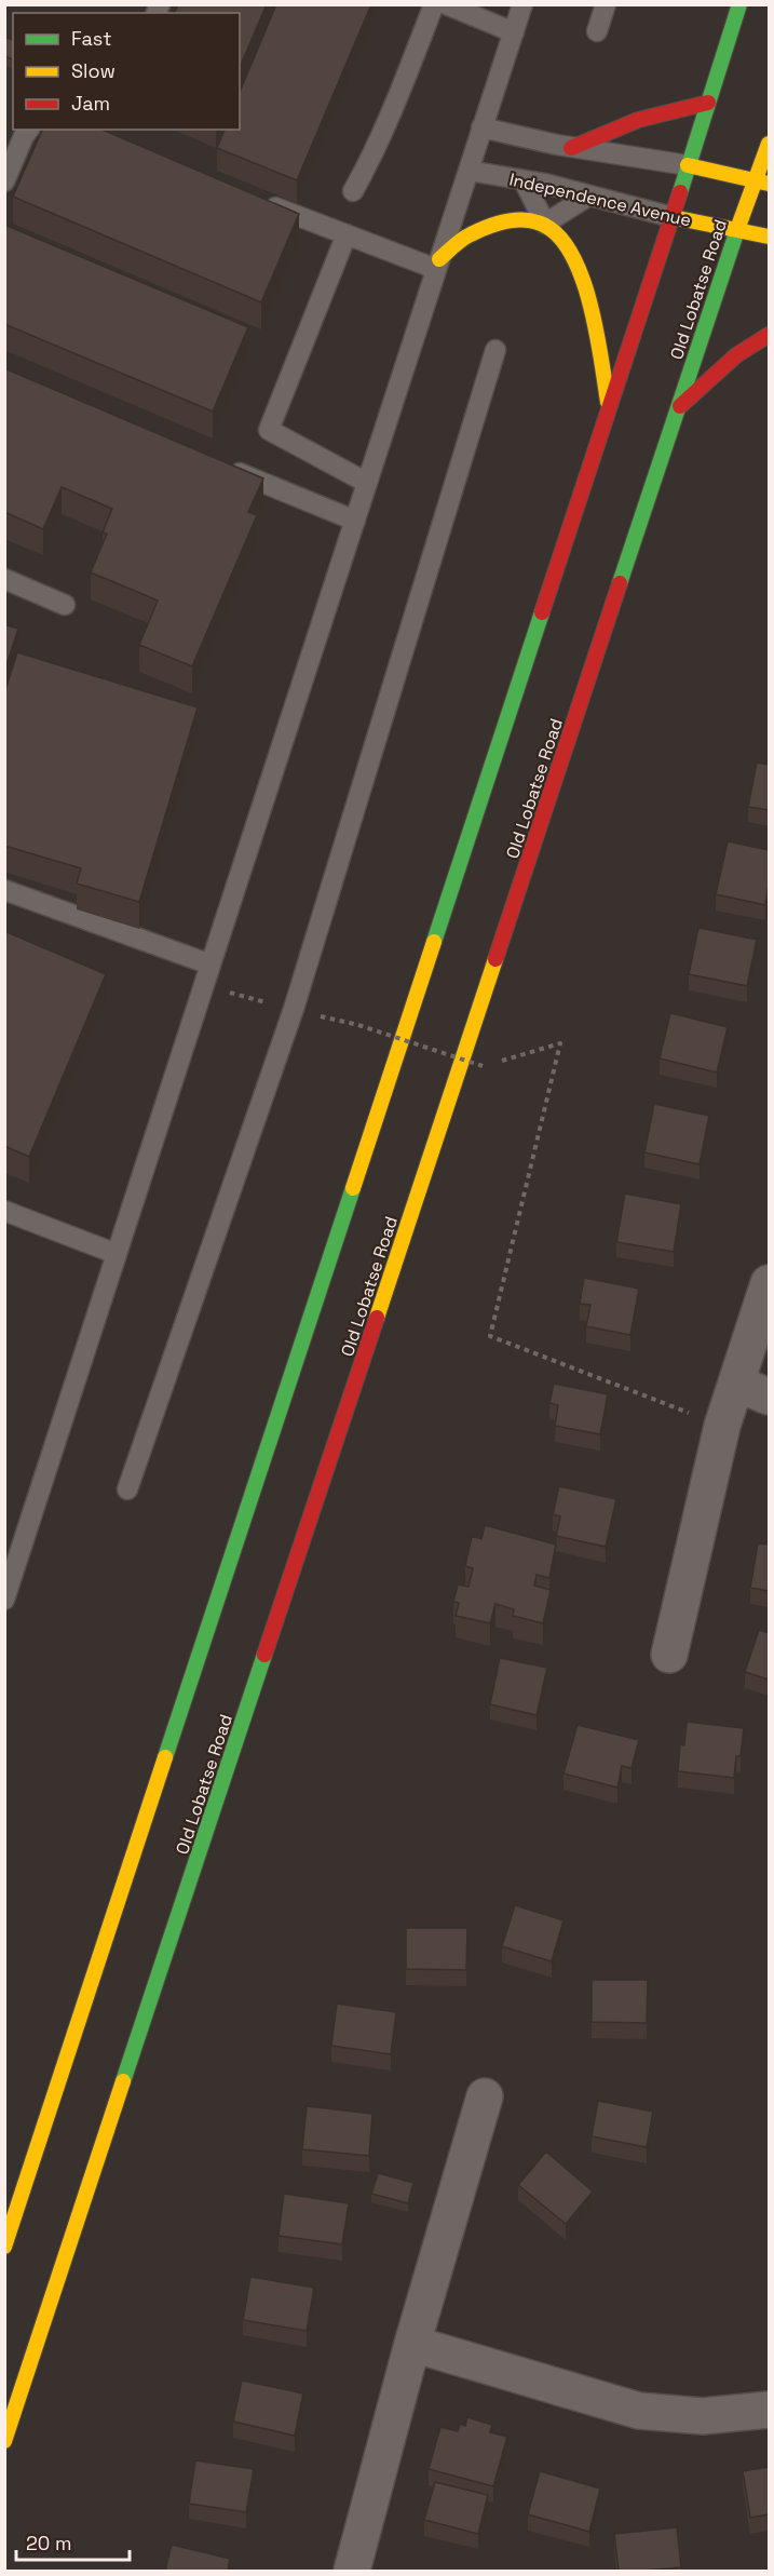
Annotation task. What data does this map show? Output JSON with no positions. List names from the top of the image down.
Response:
{
  "streets": {
    "main road": ["Independence Avenue", "Old Lobatse Road"]
  },
  "crossings": [
    ["Independence Avenue", "Old Lobatse Road"]
  ],
  "legend": ["Fast", "Slow", "Jam"],
  "scale_bar": "20 m"
}
